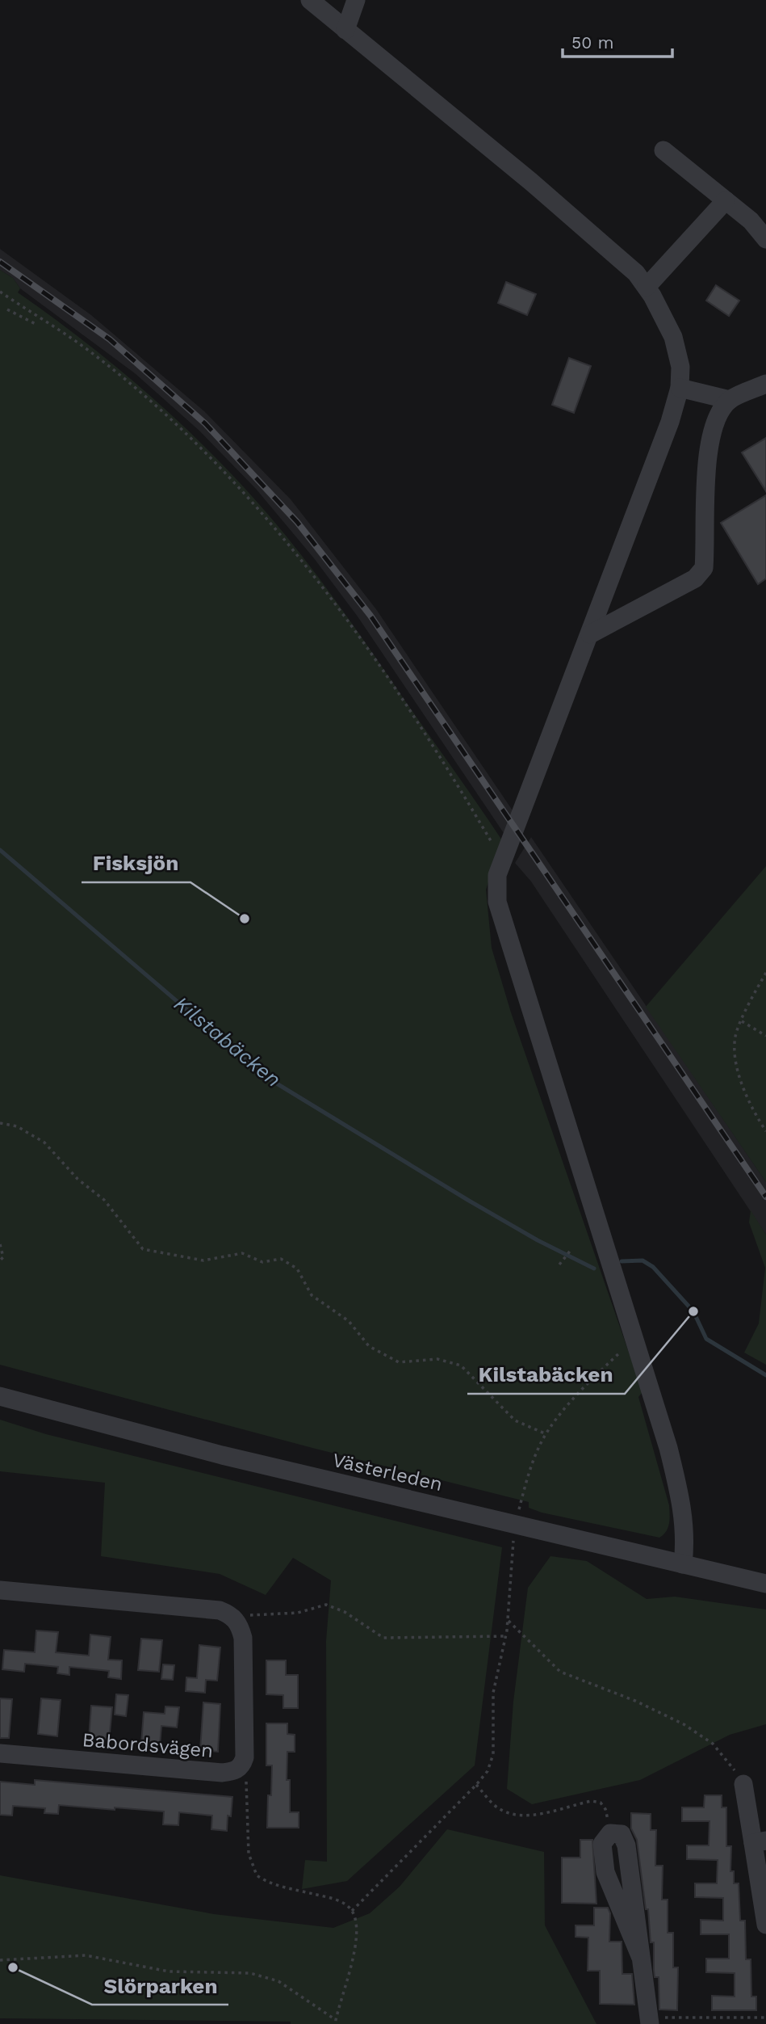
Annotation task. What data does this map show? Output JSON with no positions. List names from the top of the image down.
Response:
{
  "streets": {
    "street": ["Västerleden", "Babordsvägen"]
  },
  "water": ["Kilstabäcken"],
  "places": ["Fisksjön", "Kilstabäcken", "Slörparken"],
  "scale_bar": "50 m"
}
